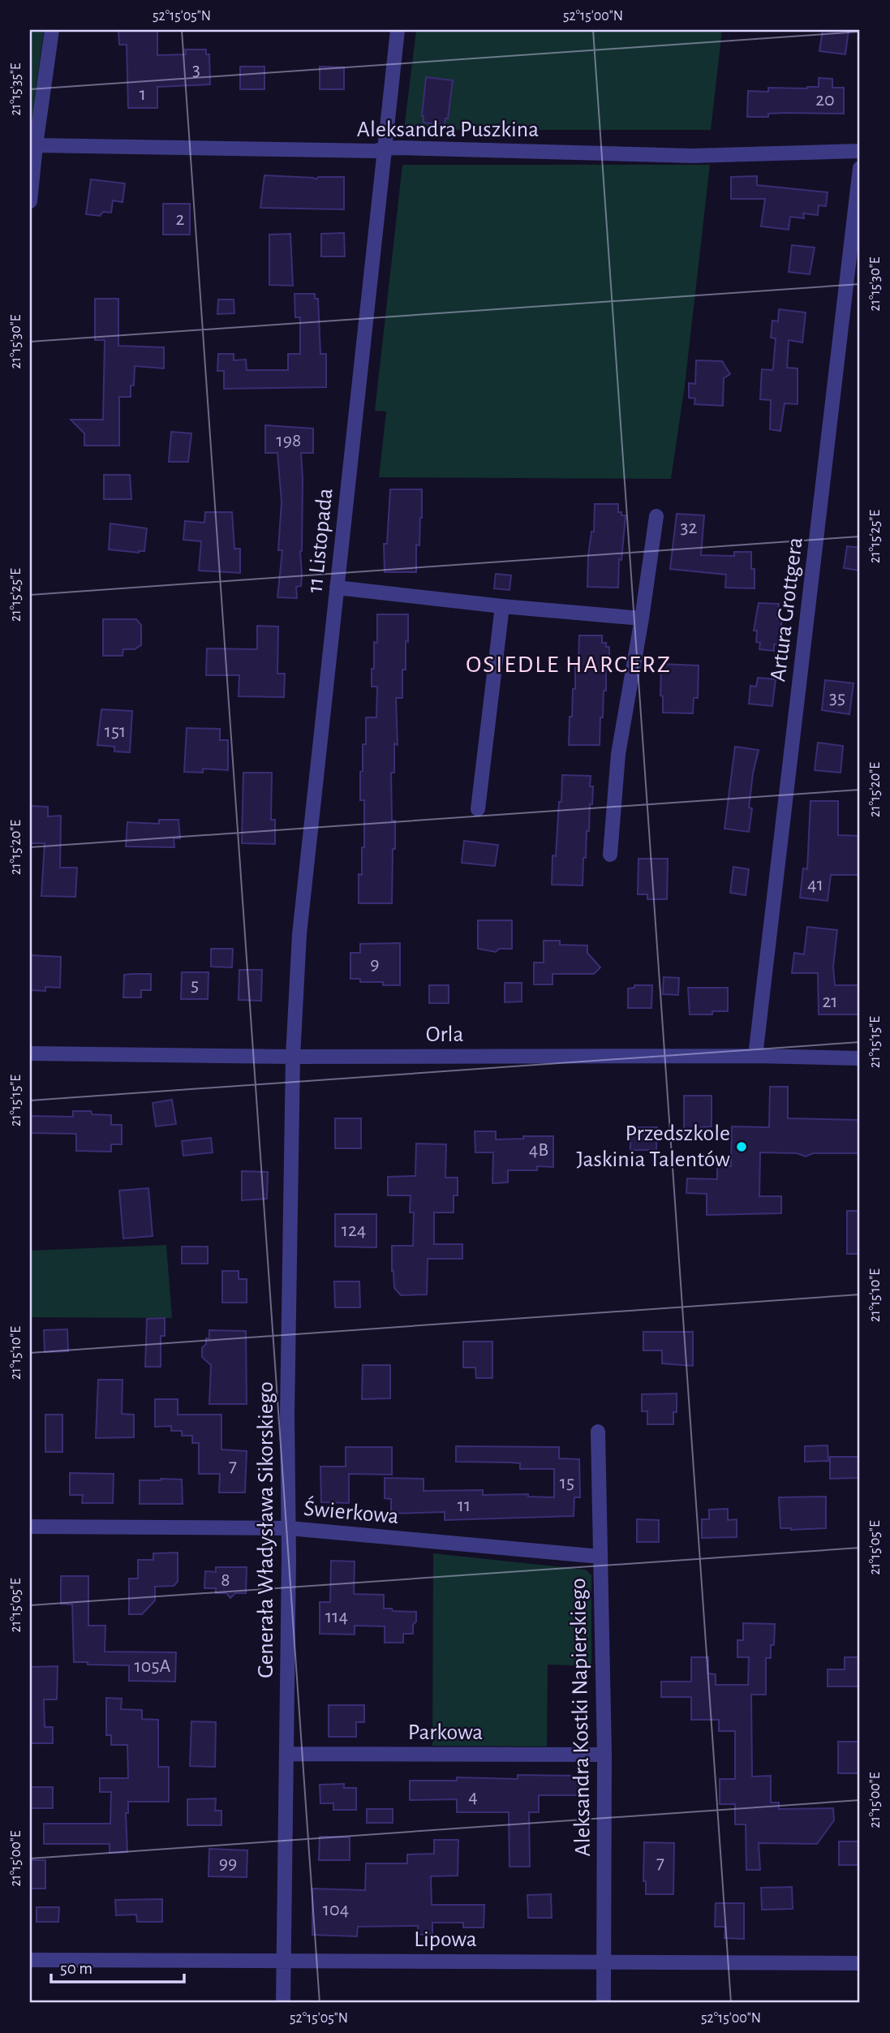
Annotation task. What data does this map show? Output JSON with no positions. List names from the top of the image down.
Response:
{
  "streets": {
    "street": [
      "Aleksandra Puszkina",
      "11 Listopada",
      "Artura Grottgera",
      "Orla",
      "Świerkowa",
      "Generała Władysława Sikorskiego",
      "Aleksandra Kostki Napierskiego",
      "Parkowa",
      "Lipowa"
    ]
  },
  "crossings": [
    ["Aleksandra Puszkina", "11 Listopada"],
    ["11 Listopada", "Orla"],
    ["11 Listopada", "Generała Władysława Sikorskiego"],
    ["Artura Grottgera", "Orla"],
    ["Orla", "Generała Władysława Sikorskiego"],
    ["Świerkowa", "Generała Władysława Sikorskiego"],
    ["Świerkowa", "Aleksandra Kostki Napierskiego"],
    ["Generała Władysława Sikorskiego", "Parkowa"],
    ["Generała Władysława Sikorskiego", "Lipowa"],
    ["Aleksandra Kostki Napierskiego", "Parkowa"],
    ["Aleksandra Kostki Napierskiego", "Lipowa"]
  ],
  "districts": ["OSIEDLE HARCERZ"],
  "places": ["Przedszkole Jaskinia Talentów"],
  "house_numbers": [
    "3",
    "1",
    "20",
    "2",
    "198",
    "32",
    "35",
    "151",
    "41",
    "9",
    "5",
    "21",
    "4B",
    "124",
    "7",
    "15",
    "11",
    "8",
    "114",
    "105A",
    "4",
    "7",
    "99",
    "104"
  ],
  "scale_bar": "50 m",
  "coordinates": [
    "52°15'05\"N",
    "52°15'00\"N",
    "21°15'35\"E",
    "21°15'30\"E",
    "21°15'25\"E",
    "21°15'20\"E",
    "21°15'15\"E",
    "21°15'10\"E",
    "21°15'05\"E",
    "21°15'00\"E"
  ]
}
